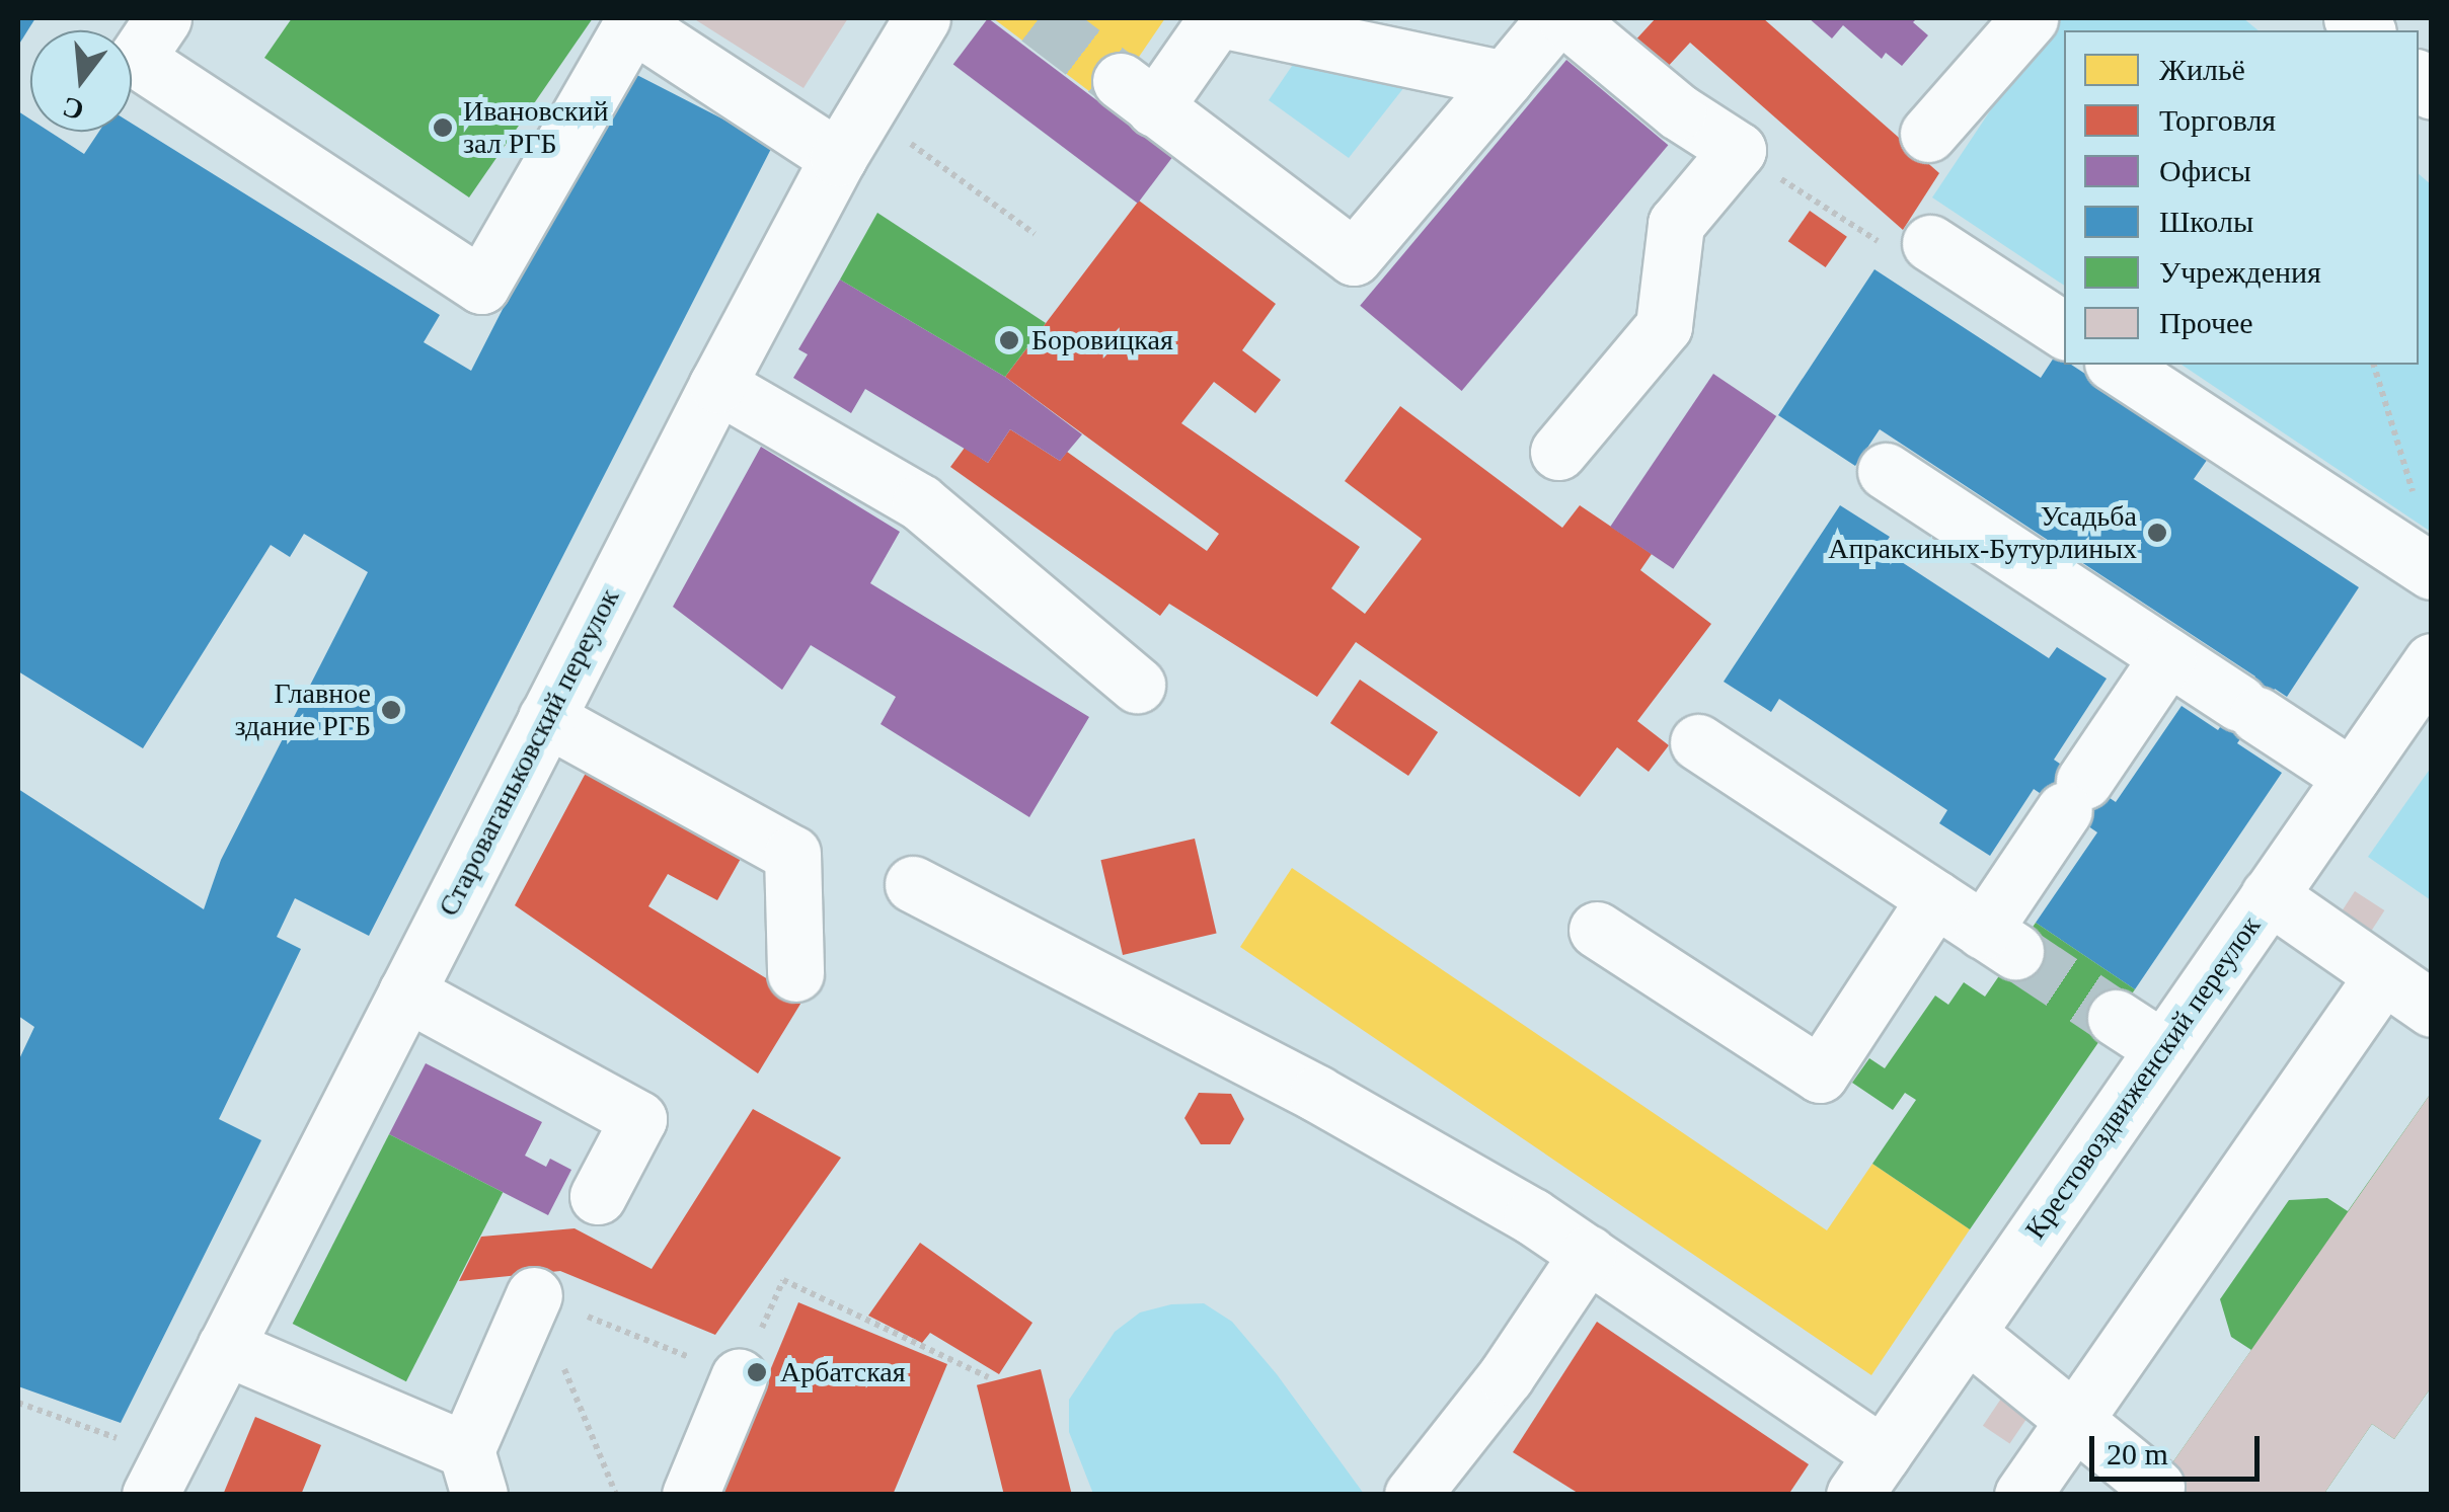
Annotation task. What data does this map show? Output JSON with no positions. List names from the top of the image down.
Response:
{
  "streets": {
    "street": ["Староваганьковский переулок", "Крестовоздвиженский переулок"]
  },
  "places": [
    "Ивановский зал РГБ",
    "Боровицкая",
    "Усадьба Апраксиных-Бутурлиных",
    "Главное здание РГБ",
    "Арбатская"
  ],
  "legend": [
    "Жильё",
    "Торговля",
    "Офисы",
    "Школы",
    "Учреждения",
    "Прочее"
  ],
  "scale_bar": "20 m",
  "north": "bottom"
}
